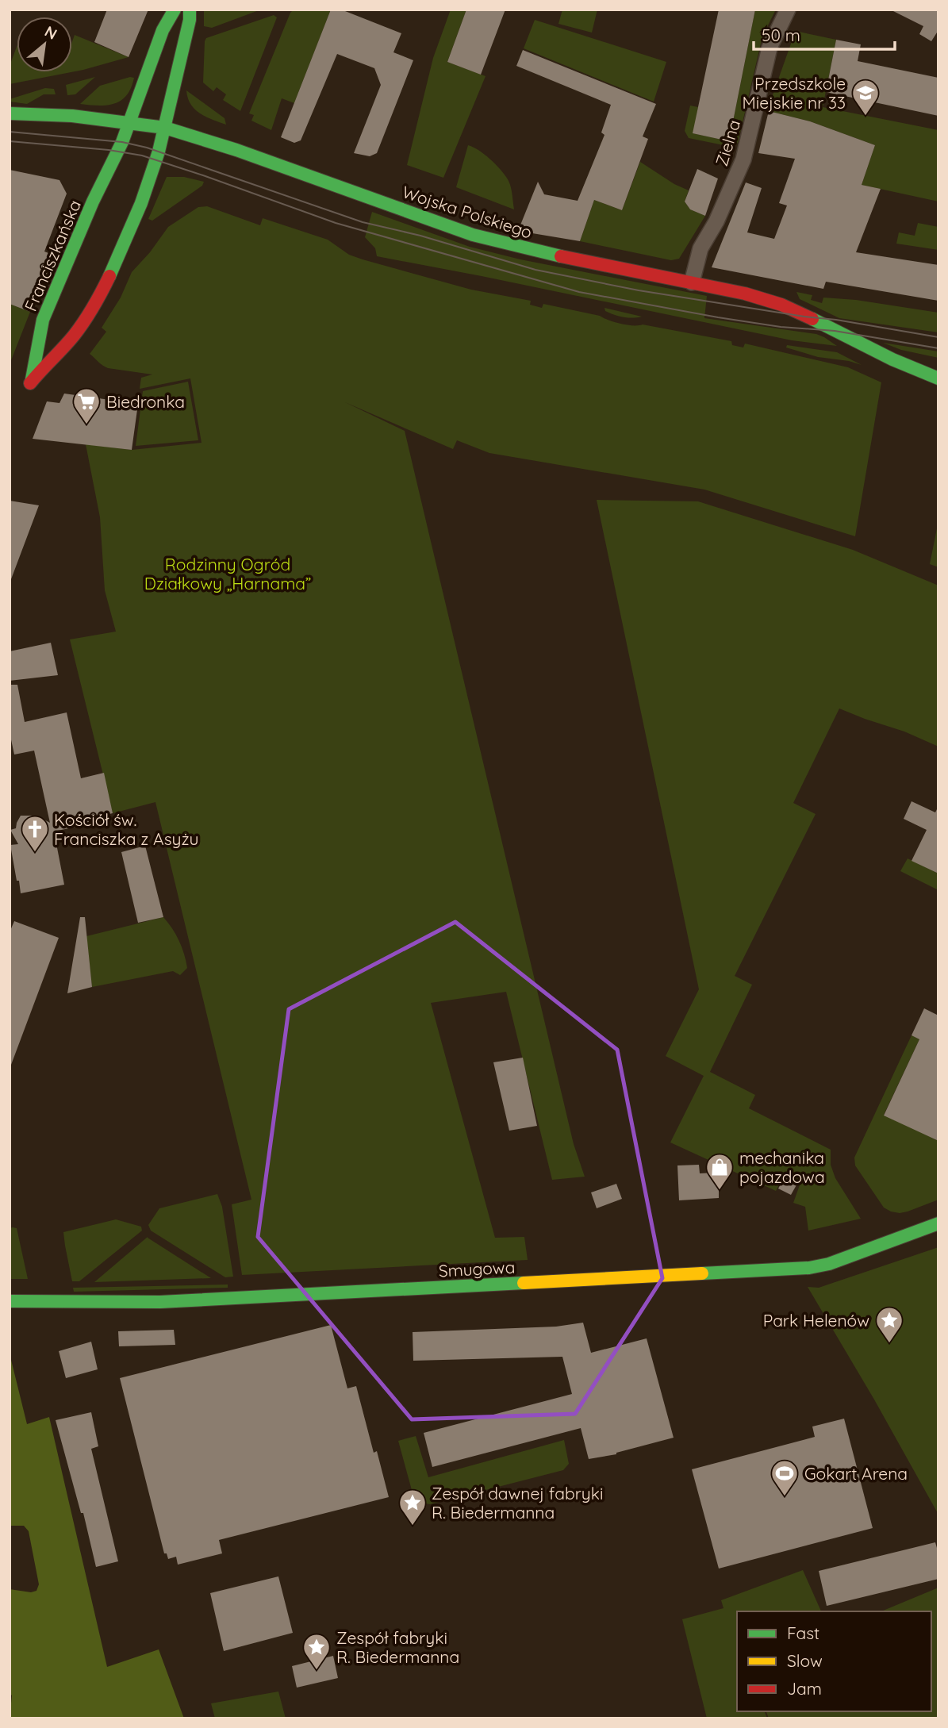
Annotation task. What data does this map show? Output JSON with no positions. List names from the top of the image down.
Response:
{
  "streets": {
    "main road": ["Wojska Polskiego", "Franciszkańska", "Smugowa"],
    "street": ["Zielna"]
  },
  "crossings": [
    ["Zielna", "Wojska Polskiego"],
    ["Wojska Polskiego", "Franciszkańska"]
  ],
  "parks": ["Rodzinny Ogród Działkowy „Harnama”"],
  "places": {
    "school or university": ["Przedszkole Miejskie nr 33"],
    "supermarket": ["Biedronka"],
    "church": ["Kościół św. Franciszka z Asyżu"],
    "shop": ["mechanika pojazdowa"],
    "place": ["Park Helenów", "Zespół dawnej fabryki R. Biedermanna", "Zespół fabryki R. Biedermanna"],
    "sports": ["Gokart Arena"]
  },
  "legend": ["Fast", "Slow", "Jam"],
  "scale_bar": "50 m",
  "north": "top right"
}
